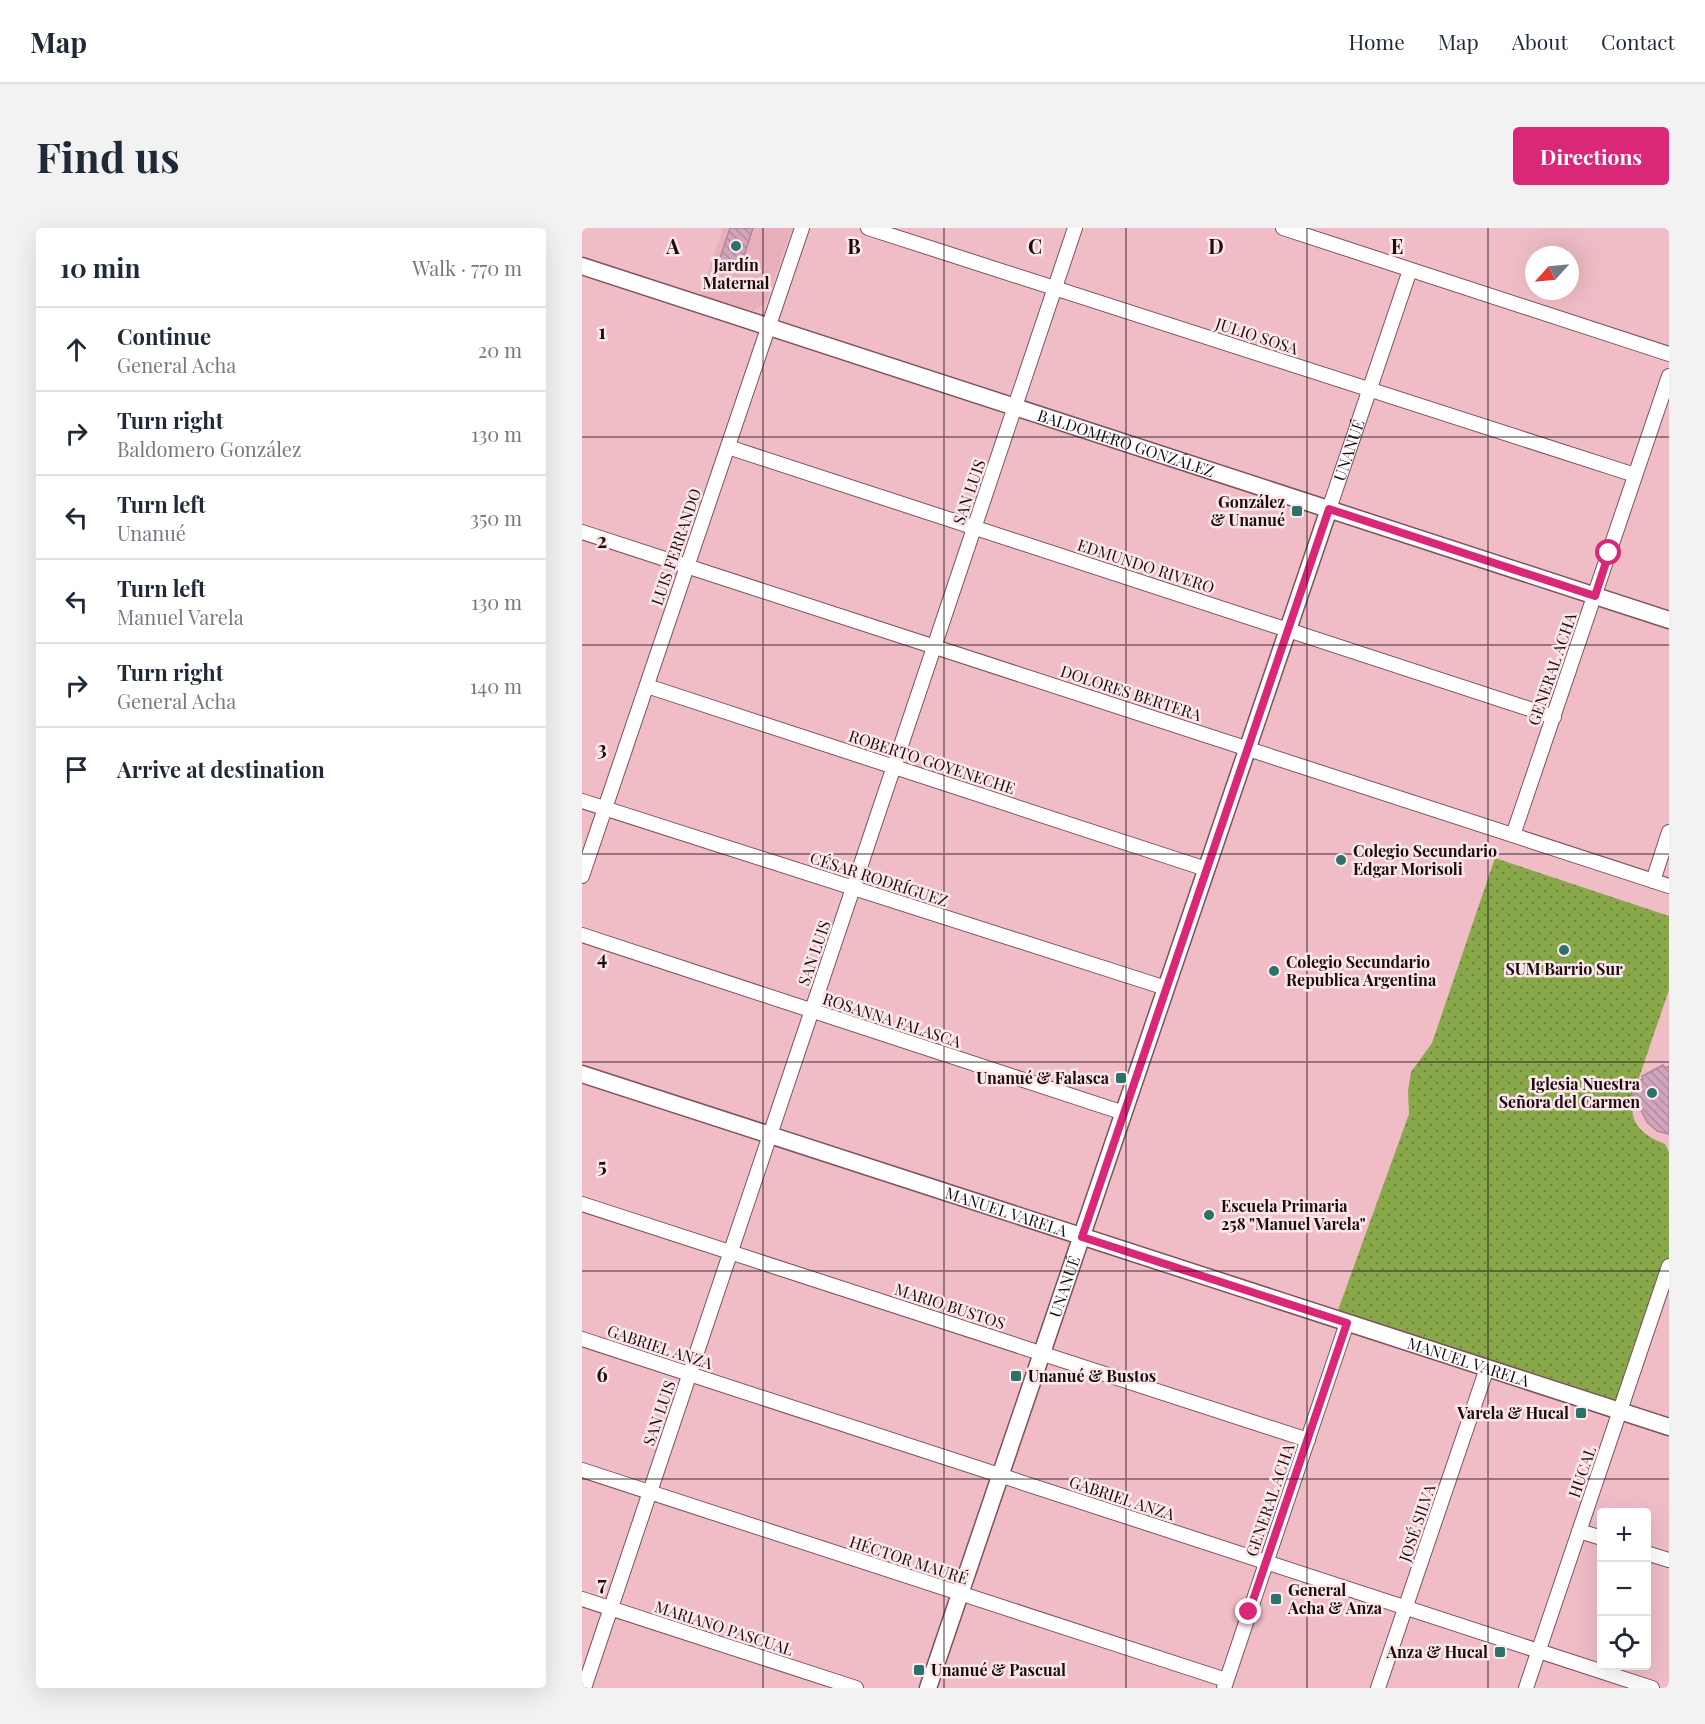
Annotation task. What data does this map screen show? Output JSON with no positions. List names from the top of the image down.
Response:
{
  "streets": {
    "street": [
      "JULIO SOSA",
      "BALDOMERO GONZÁLEZ",
      "UNANUÉ",
      "SAN LUIS",
      "LUIS FERRANDO",
      "EDMUNDO RIVERO",
      "GENERAL ACHA",
      "DOLORES BERTERA",
      "ROBERTO GOYENECHE",
      "CÉSAR RODRÍGUEZ",
      "ROSANNA FALASCA",
      "MANUEL VARELA",
      "MARIO BUSTOS",
      "GABRIEL ANZA",
      "HUCAL",
      "JOSÉ SILVA",
      "HÉCTOR MAURÉ",
      "MARIANO PASCUAL"
    ]
  },
  "crossings": [
    ["JULIO SOSA", "UNANUÉ"],
    ["JULIO SOSA", "SAN LUIS"],
    ["JULIO SOSA", "GENERAL ACHA"],
    ["BALDOMERO GONZÁLEZ", "UNANUÉ"],
    ["BALDOMERO GONZÁLEZ", "SAN LUIS"],
    ["BALDOMERO GONZÁLEZ", "LUIS FERRANDO"],
    ["BALDOMERO GONZÁLEZ", "GENERAL ACHA"],
    ["UNANUÉ", "EDMUNDO RIVERO"],
    ["UNANUÉ", "DOLORES BERTERA"],
    ["UNANUÉ", "ROBERTO GOYENECHE"],
    ["UNANUÉ", "CÉSAR RODRÍGUEZ"],
    ["UNANUÉ", "ROSANNA FALASCA"],
    ["UNANUÉ", "MANUEL VARELA"],
    ["UNANUÉ", "MARIO BUSTOS"],
    ["UNANUÉ", "GABRIEL ANZA"],
    ["UNANUÉ", "HÉCTOR MAURÉ"],
    ["SAN LUIS", "EDMUNDO RIVERO"],
    ["SAN LUIS", "DOLORES BERTERA"],
    ["SAN LUIS", "ROBERTO GOYENECHE"],
    ["SAN LUIS", "CÉSAR RODRÍGUEZ"],
    ["SAN LUIS", "ROSANNA FALASCA"],
    ["SAN LUIS", "MANUEL VARELA"],
    ["SAN LUIS", "MARIO BUSTOS"],
    ["SAN LUIS", "GABRIEL ANZA"],
    ["SAN LUIS", "HÉCTOR MAURÉ"],
    ["SAN LUIS", "MARIANO PASCUAL"],
    ["LUIS FERRANDO", "EDMUNDO RIVERO"],
    ["LUIS FERRANDO", "DOLORES BERTERA"],
    ["LUIS FERRANDO", "ROBERTO GOYENECHE"],
    ["LUIS FERRANDO", "CÉSAR RODRÍGUEZ"],
    ["EDMUNDO RIVERO", "GENERAL ACHA"],
    ["GENERAL ACHA", "DOLORES BERTERA"],
    ["GENERAL ACHA", "MANUEL VARELA"],
    ["GENERAL ACHA", "MARIO BUSTOS"],
    ["GENERAL ACHA", "GABRIEL ANZA"],
    ["GENERAL ACHA", "HÉCTOR MAURÉ"],
    ["MANUEL VARELA", "HUCAL"],
    ["MANUEL VARELA", "JOSÉ SILVA"],
    ["GABRIEL ANZA", "HUCAL"],
    ["GABRIEL ANZA", "JOSÉ SILVA"]
  ],
  "places": {
    "other": [
      "Jardín Maternal",
      "Colegio Secundario Edgar Morisoli",
      "SUM Barrio Sur",
      "Colegio Secundario Republica Argentina",
      "Iglesia Nuestra Señora del Carmen",
      "Escuela Primaria 258 \"Manuel Varela\""
    ],
    "transit": [
      "González & Unanué",
      "Unanué & Falasca",
      "Unanué & Bustos",
      "Varela & Hucal",
      "General Acha & Anza",
      "Anza & Hucal",
      "Unanué & Pascual"
    ]
  },
  "north": "bottom left",
  "page": {
    "header": "Map",
    "nav": [
      "Home",
      "Map",
      "About",
      "Contact"
    ],
    "buttons": "Directions",
    "title": "Find us",
    "heading": ["10 min", "Walk · 770 m"],
    "list": [
      ["Continue", "General Acha", "20 m"],
      ["Turn right", "Baldomero González", "130 m"],
      ["Turn left", "Unanué", "350 m"],
      ["Turn left", "Manuel Varela", "130 m"],
      ["Turn right", "General Acha", "140 m"],
      "Arrive at destination"
    ],
    "map_buttons": ["+", "−"]
  },
  "grid": {
    "columns": [
      "A",
      "B",
      "C",
      "D",
      "E"
    ],
    "rows": [
      "1",
      "2",
      "3",
      "4",
      "5",
      "6",
      "7"
    ]
  }
}
